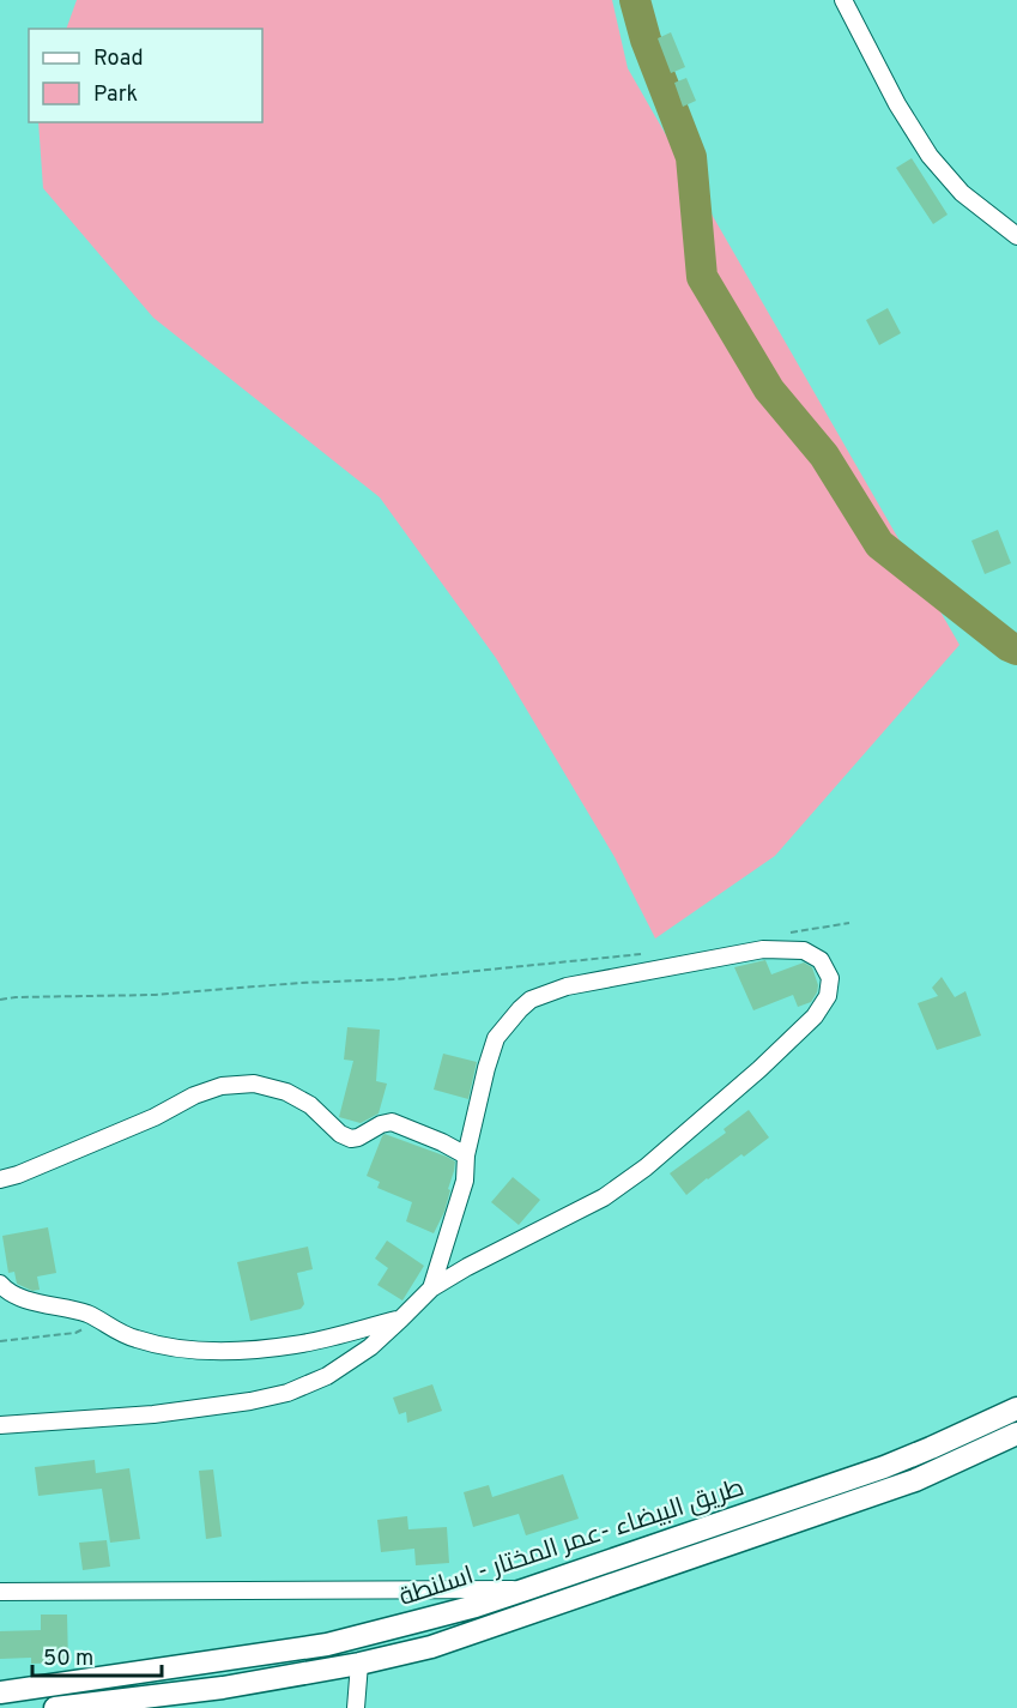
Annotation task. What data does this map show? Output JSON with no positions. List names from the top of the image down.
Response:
{
  "streets": {
    "main road": ["طريق البيضاء -عمر المختار - اسلنطة"]
  },
  "legend": ["Road", "Park"],
  "scale_bar": "50 m"
}
